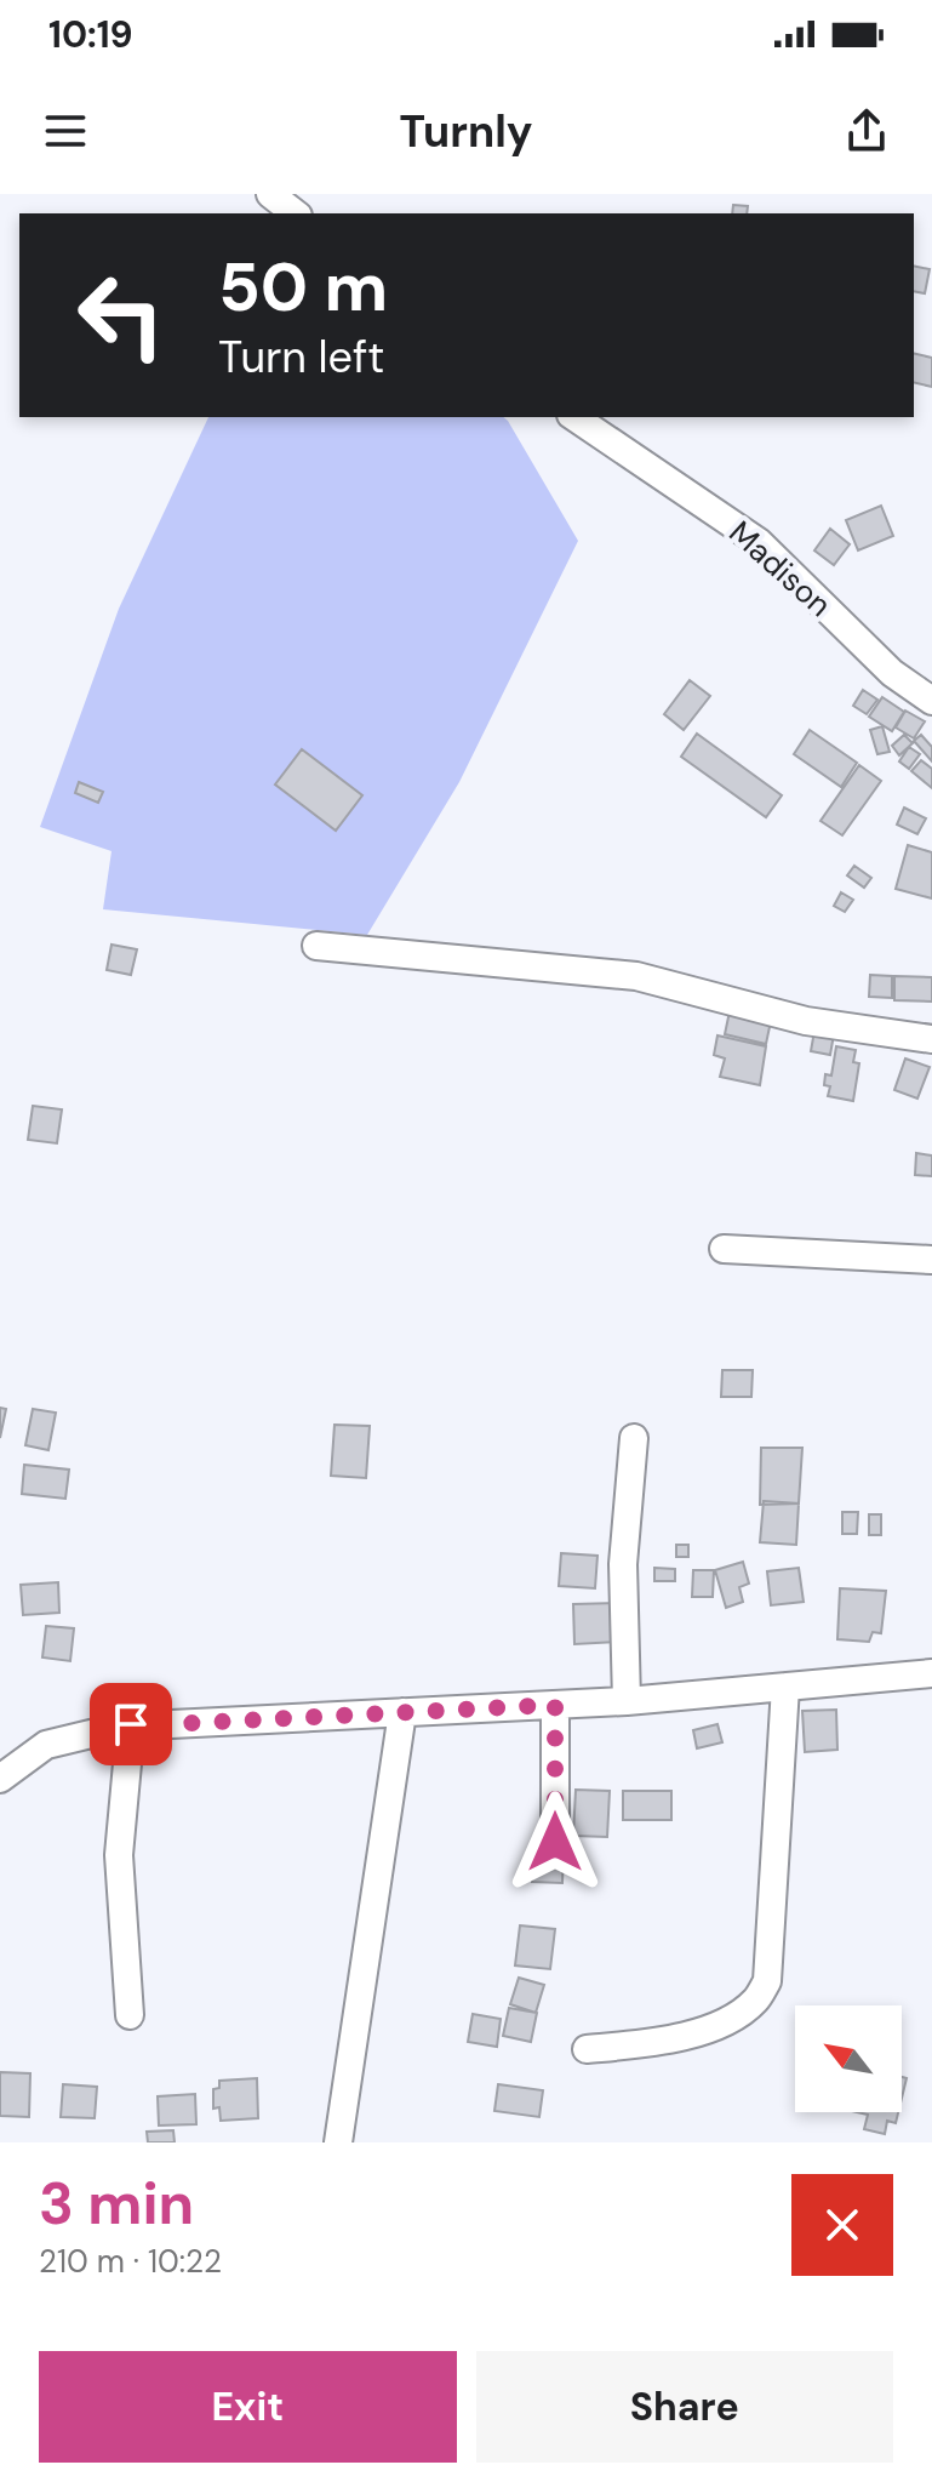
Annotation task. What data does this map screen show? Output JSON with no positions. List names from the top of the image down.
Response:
{
  "streets": {
    "street": ["Madison"]
  },
  "north": "top left",
  "page": {
    "status": "10:19",
    "header": "Turnly",
    "turn": ["50 m", "Turn left"],
    "heading": ["3 min", "210 m · 10:22"],
    "buttons": ["Exit", "Share"]
  }
}
